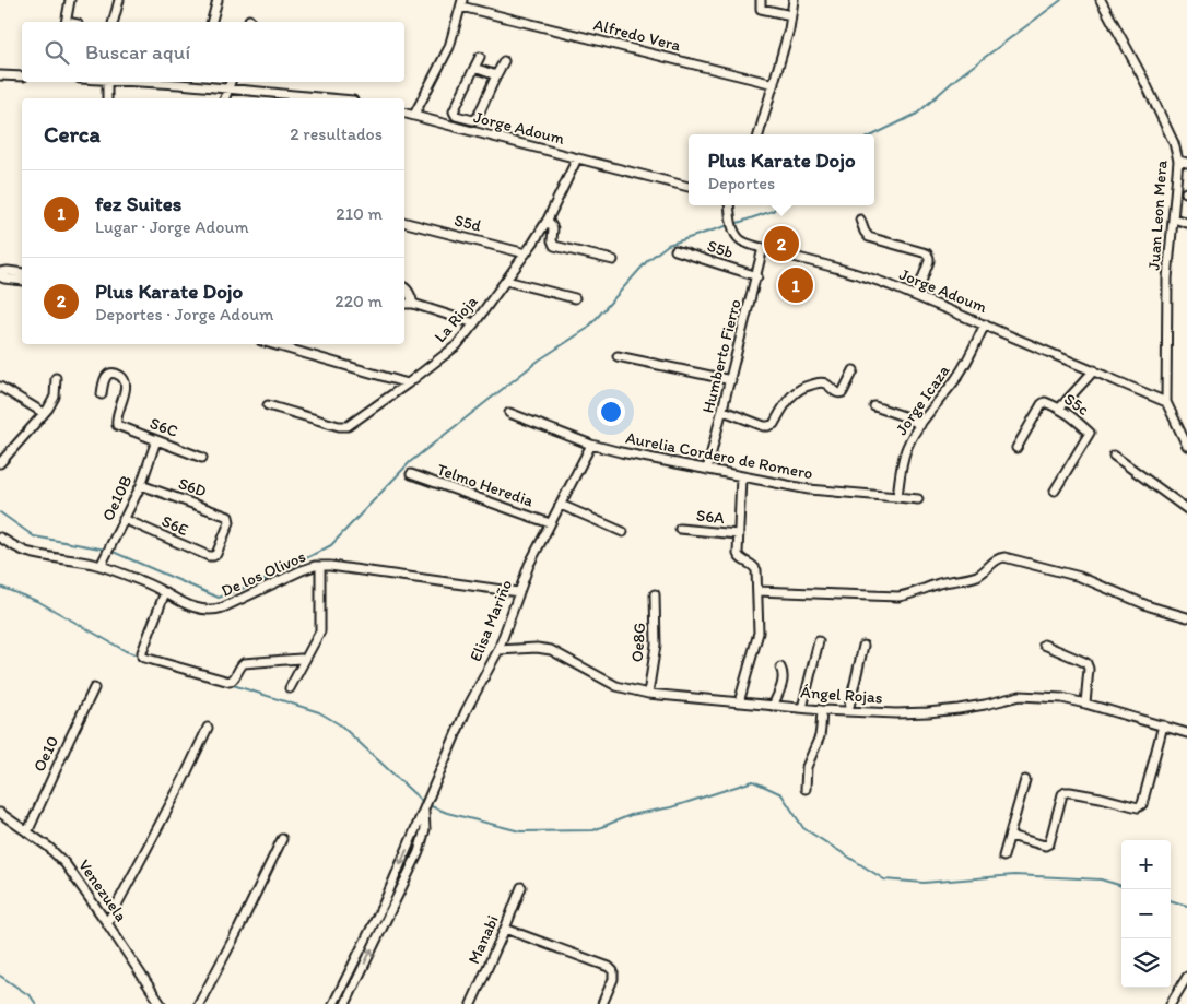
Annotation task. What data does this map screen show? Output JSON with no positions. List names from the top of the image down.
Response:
{
  "streets": {
    "street": [
      "Alfredo Vera",
      "Jorge Adoum",
      "Juan Leon Mera",
      "S5d",
      "S5b",
      "La Rioja",
      "Humberto Fierro",
      "Jorge Icaza",
      "S5c",
      "S6C",
      "Aurelia Cordero de Romero",
      "Telmo Heredia",
      "S6D",
      "Oe10B",
      "S6A",
      "S6E",
      "De los Olivos",
      "Elisa Mariño",
      "Oe8G",
      "Ángel Rojas",
      "Oe10",
      "Venezuela",
      "Manabi"
    ]
  },
  "crossings": [
    ["Jorge Adoum", "Juan Leon Mera"],
    ["Jorge Adoum", "La Rioja"],
    ["Jorge Adoum", "Humberto Fierro"],
    ["Jorge Adoum", "Jorge Icaza"],
    ["S5d", "La Rioja"],
    ["S5b", "Humberto Fierro"],
    ["Humberto Fierro", "Aurelia Cordero de Romero"],
    ["Jorge Icaza", "Aurelia Cordero de Romero"],
    ["S6C", "Oe10B"],
    ["Aurelia Cordero de Romero", "Elisa Mariño"],
    ["Telmo Heredia", "Elisa Mariño"],
    ["S6D", "Oe10B"],
    ["S6D", "S6E"],
    ["Oe10B", "S6E"],
    ["Oe10B", "De los Olivos"],
    ["De los Olivos", "Elisa Mariño"],
    ["Elisa Mariño", "Ángel Rojas"],
    ["Oe8G", "Ángel Rojas"],
    ["Oe10", "Venezuela"]
  ],
  "page": {
    "search": "Buscar aquí",
    "heading": ["Cerca", "2 resultados"],
    "popup": ["Plus Karate Dojo", "Deportes"],
    "list": [
      {
        "mark": "1",
        "name": "fez Suites",
        "note": "Lugar · Jorge Adoum",
        "value": "210 m"
      },
      {
        "mark": "2",
        "name": "Plus Karate Dojo",
        "note": "Deportes · Jorge Adoum",
        "value": "220 m"
      }
    ],
    "pins": ["2", "1"],
    "map_buttons": ["+", "−"]
  }
}
